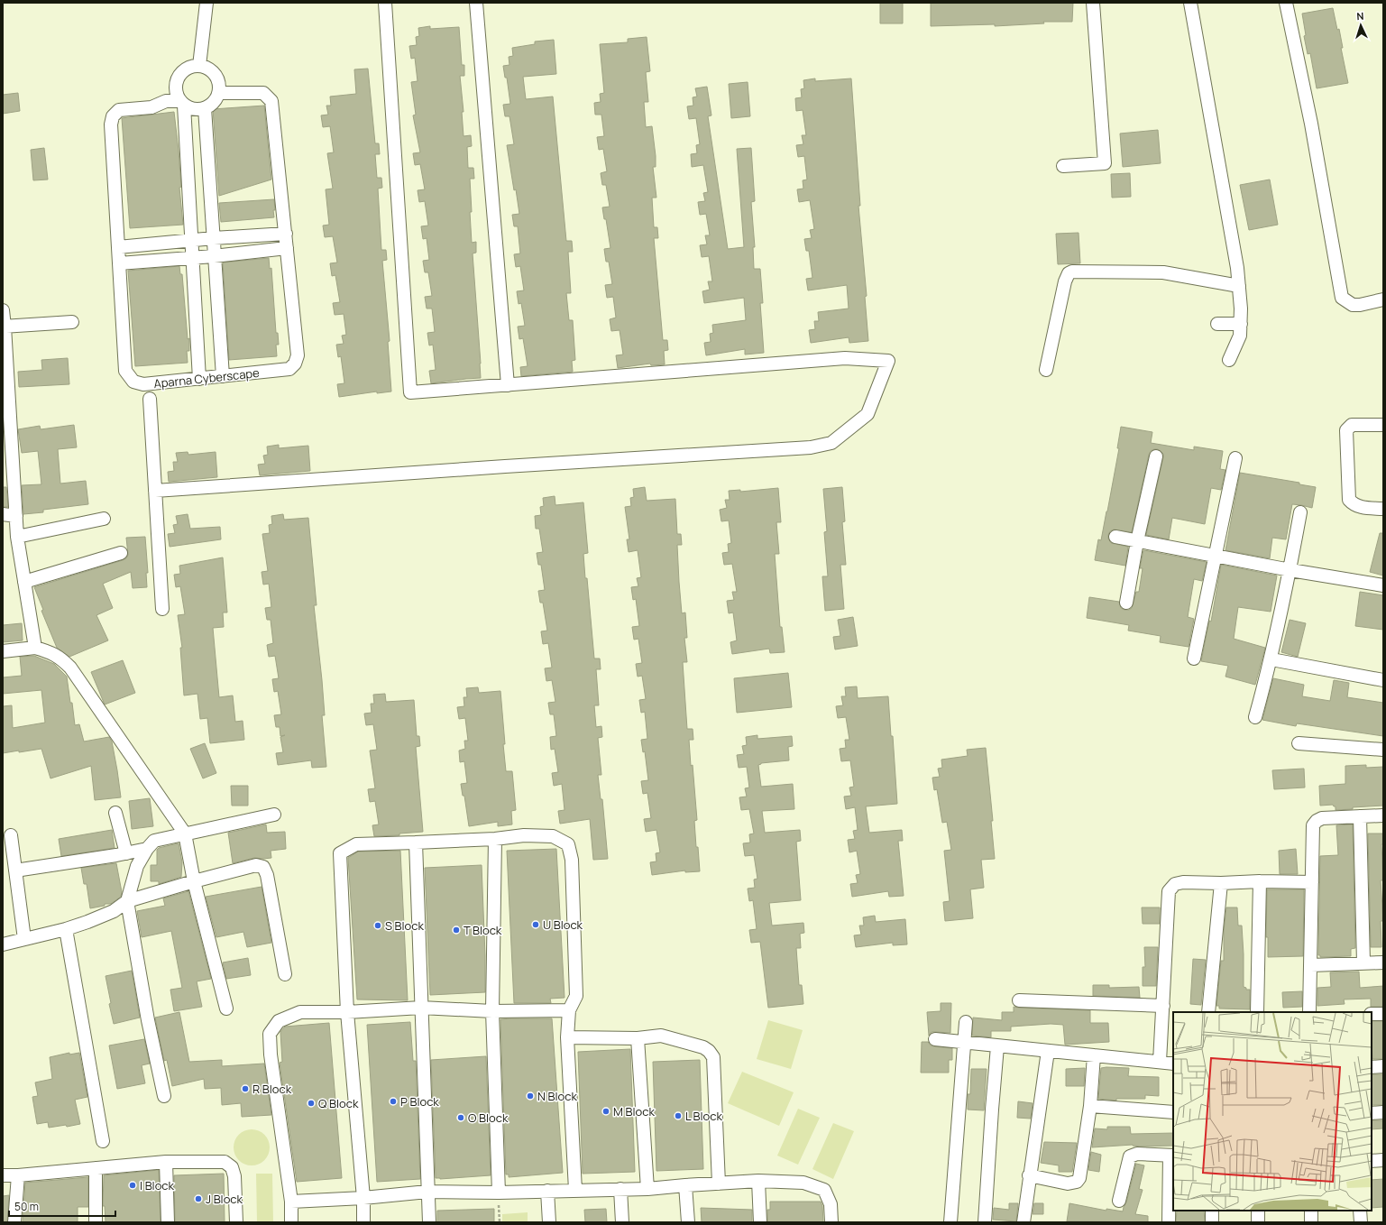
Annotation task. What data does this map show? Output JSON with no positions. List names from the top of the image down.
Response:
{
  "streets": {
    "street": ["Aparna Cyberscape"]
  },
  "places": [
    "U Block",
    "S Block",
    "T Block",
    "R Block",
    "N Block",
    "P Block",
    "Q Block",
    "M Block",
    "L Block",
    "O Block",
    "I Block",
    "J Block"
  ],
  "scale_bar": "50 m",
  "north": "top"
}
